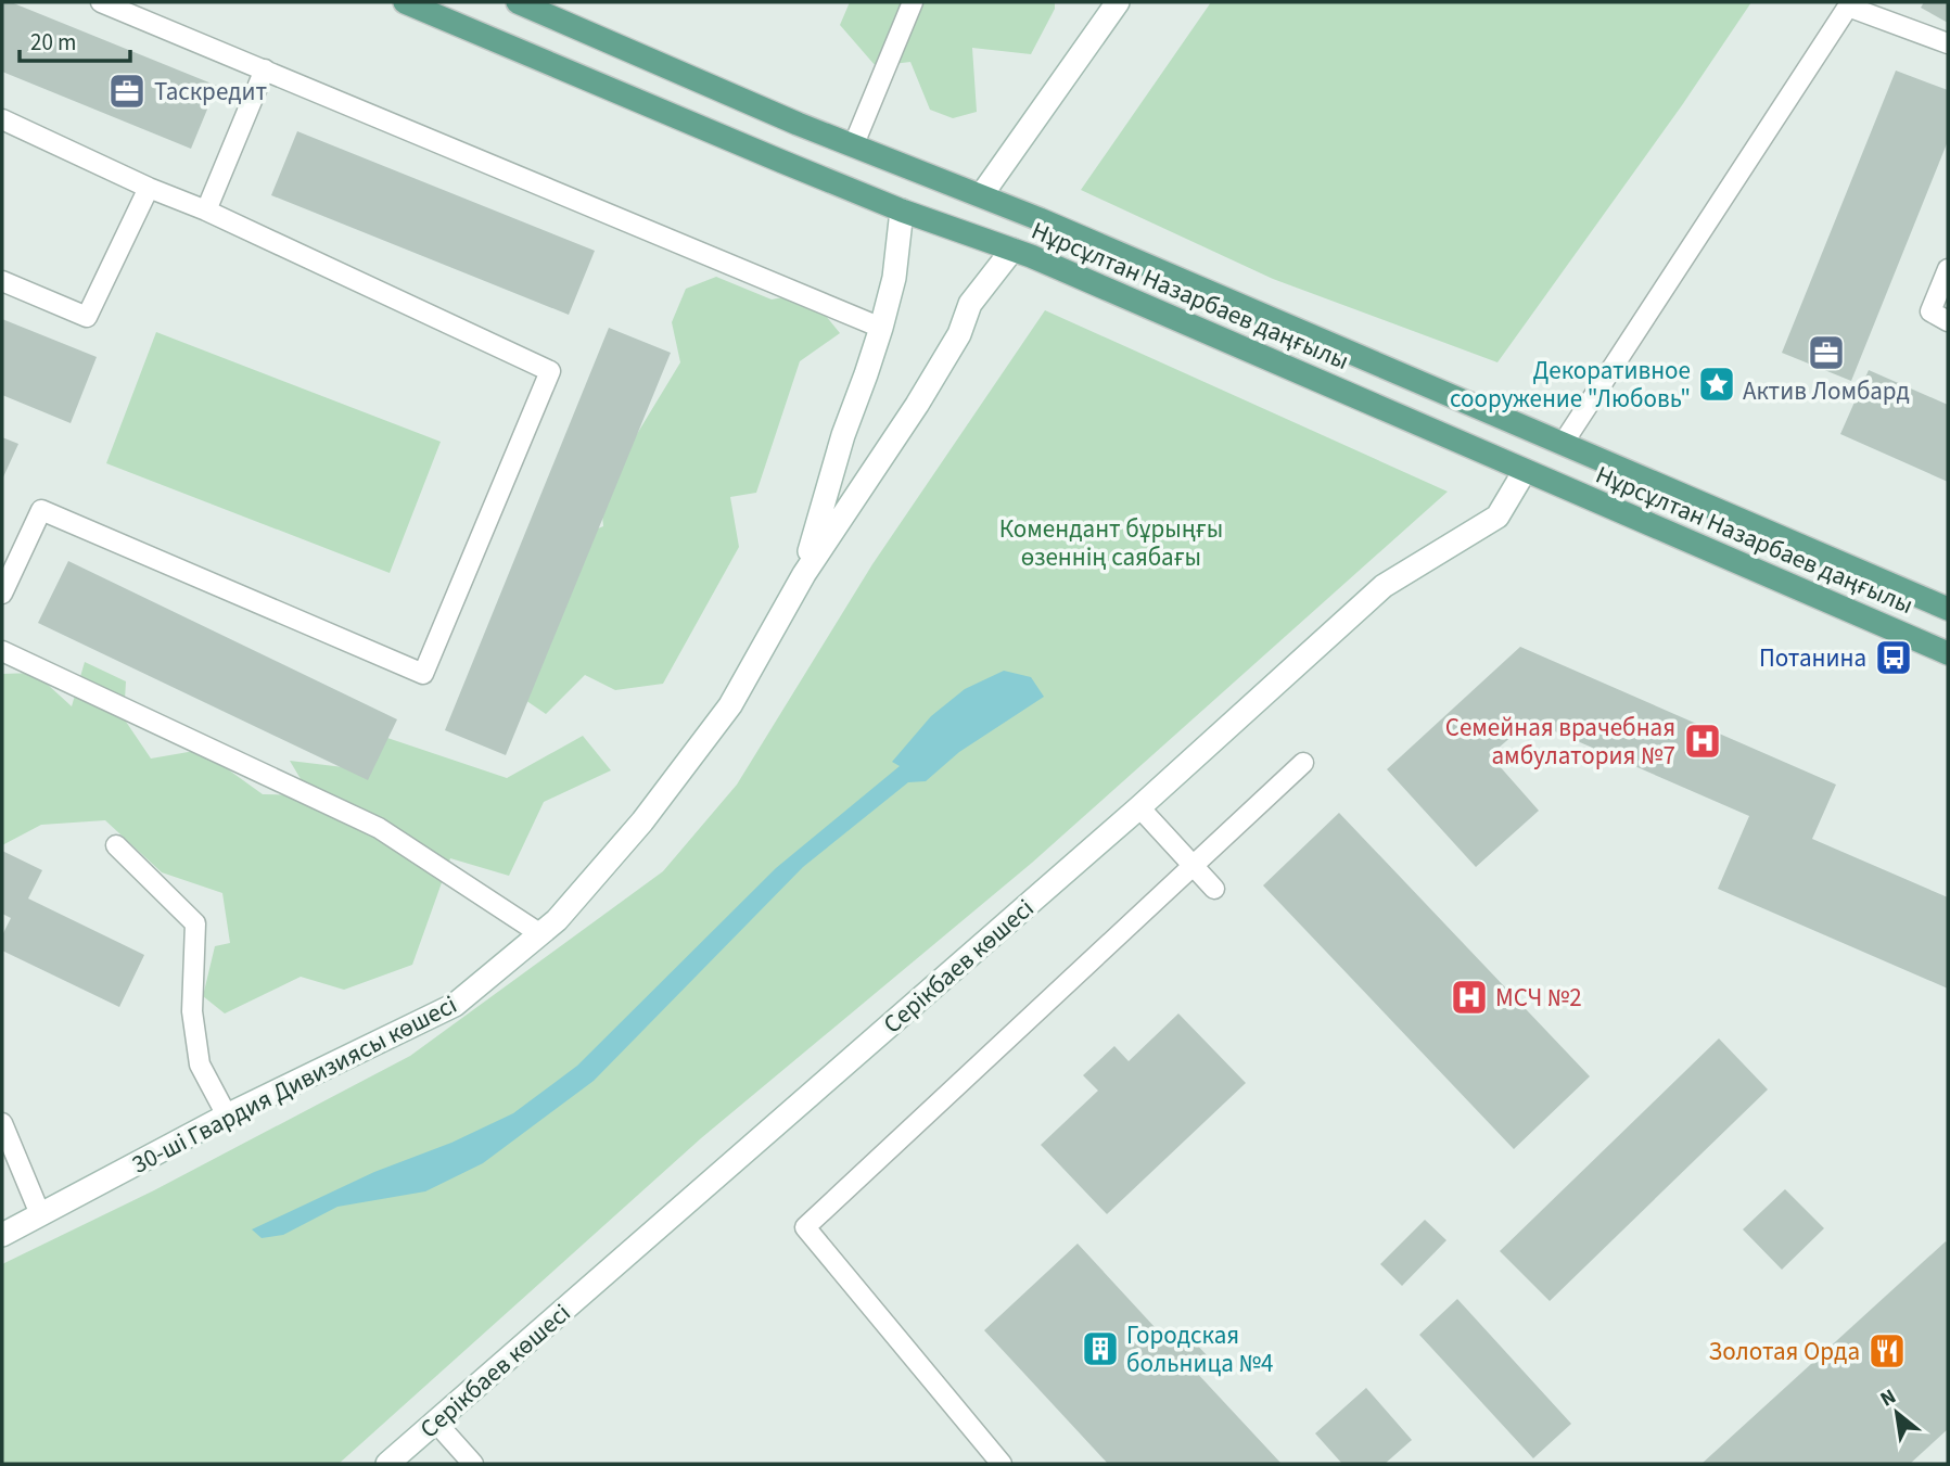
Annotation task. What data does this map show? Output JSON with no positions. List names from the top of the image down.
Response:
{
  "streets": {
    "main road": ["Нұрсұлтан Назарбаев даңғылы"],
    "street": ["Серікбаев көшесі", "30-ші Гвардия Дивизиясы көшесі"]
  },
  "crossings": [
    ["Нұрсұлтан Назарбаев даңғылы", "Серікбаев көшесі"]
  ],
  "parks": ["Комендант бұрыңғы өзеннің саябағы"],
  "places": {
    "office": ["Таскредит", "Актив Ломбард"],
    "place": ["Декоративное сооружение \"Любовь\""],
    "bus stop": ["Потанина"],
    "hospital": ["Семейная врачебная амбулатория №7", "МСЧ №2"],
    "building": ["Городская больница №4"],
    "restaurant": ["Золотая Орда"]
  },
  "scale_bar": "20 m",
  "north": "top left"
}
